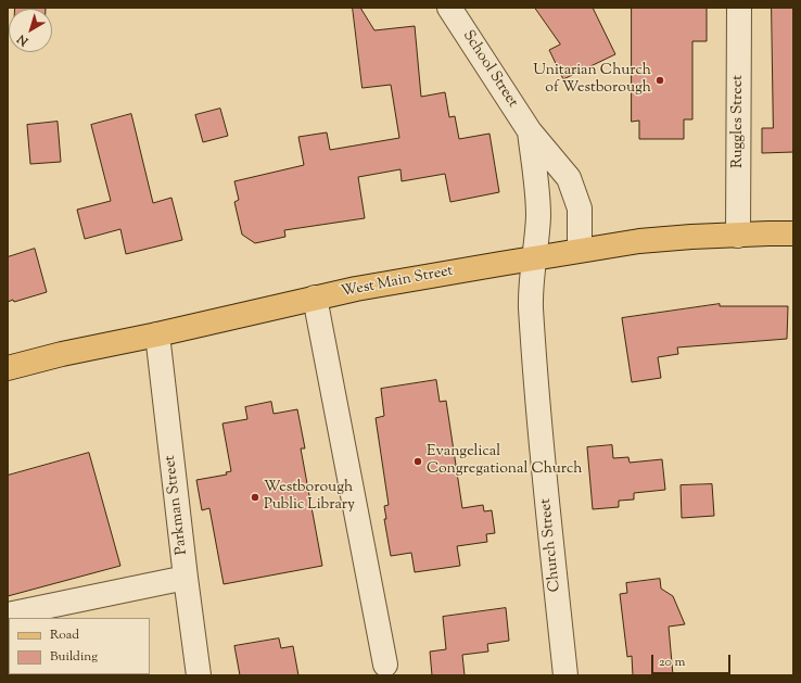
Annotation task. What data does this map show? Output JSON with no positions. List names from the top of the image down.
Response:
{
  "streets": {
    "main road": ["West Main Street"],
    "street": [
      "School Street",
      "Ruggles Street",
      "Parkman Street",
      "Church Street"
    ]
  },
  "crossings": [
    ["School Street", "West Main Street"],
    ["School Street", "Church Street"],
    ["Ruggles Street", "West Main Street"],
    ["West Main Street", "Parkman Street"],
    ["West Main Street", "Church Street"]
  ],
  "places": ["Unitarian Church of Westborough", "Evangelical Congregational Church", "Westborough Public Library"],
  "legend": ["Road", "Building"],
  "scale_bar": "20 m",
  "north": "bottom left"
}
